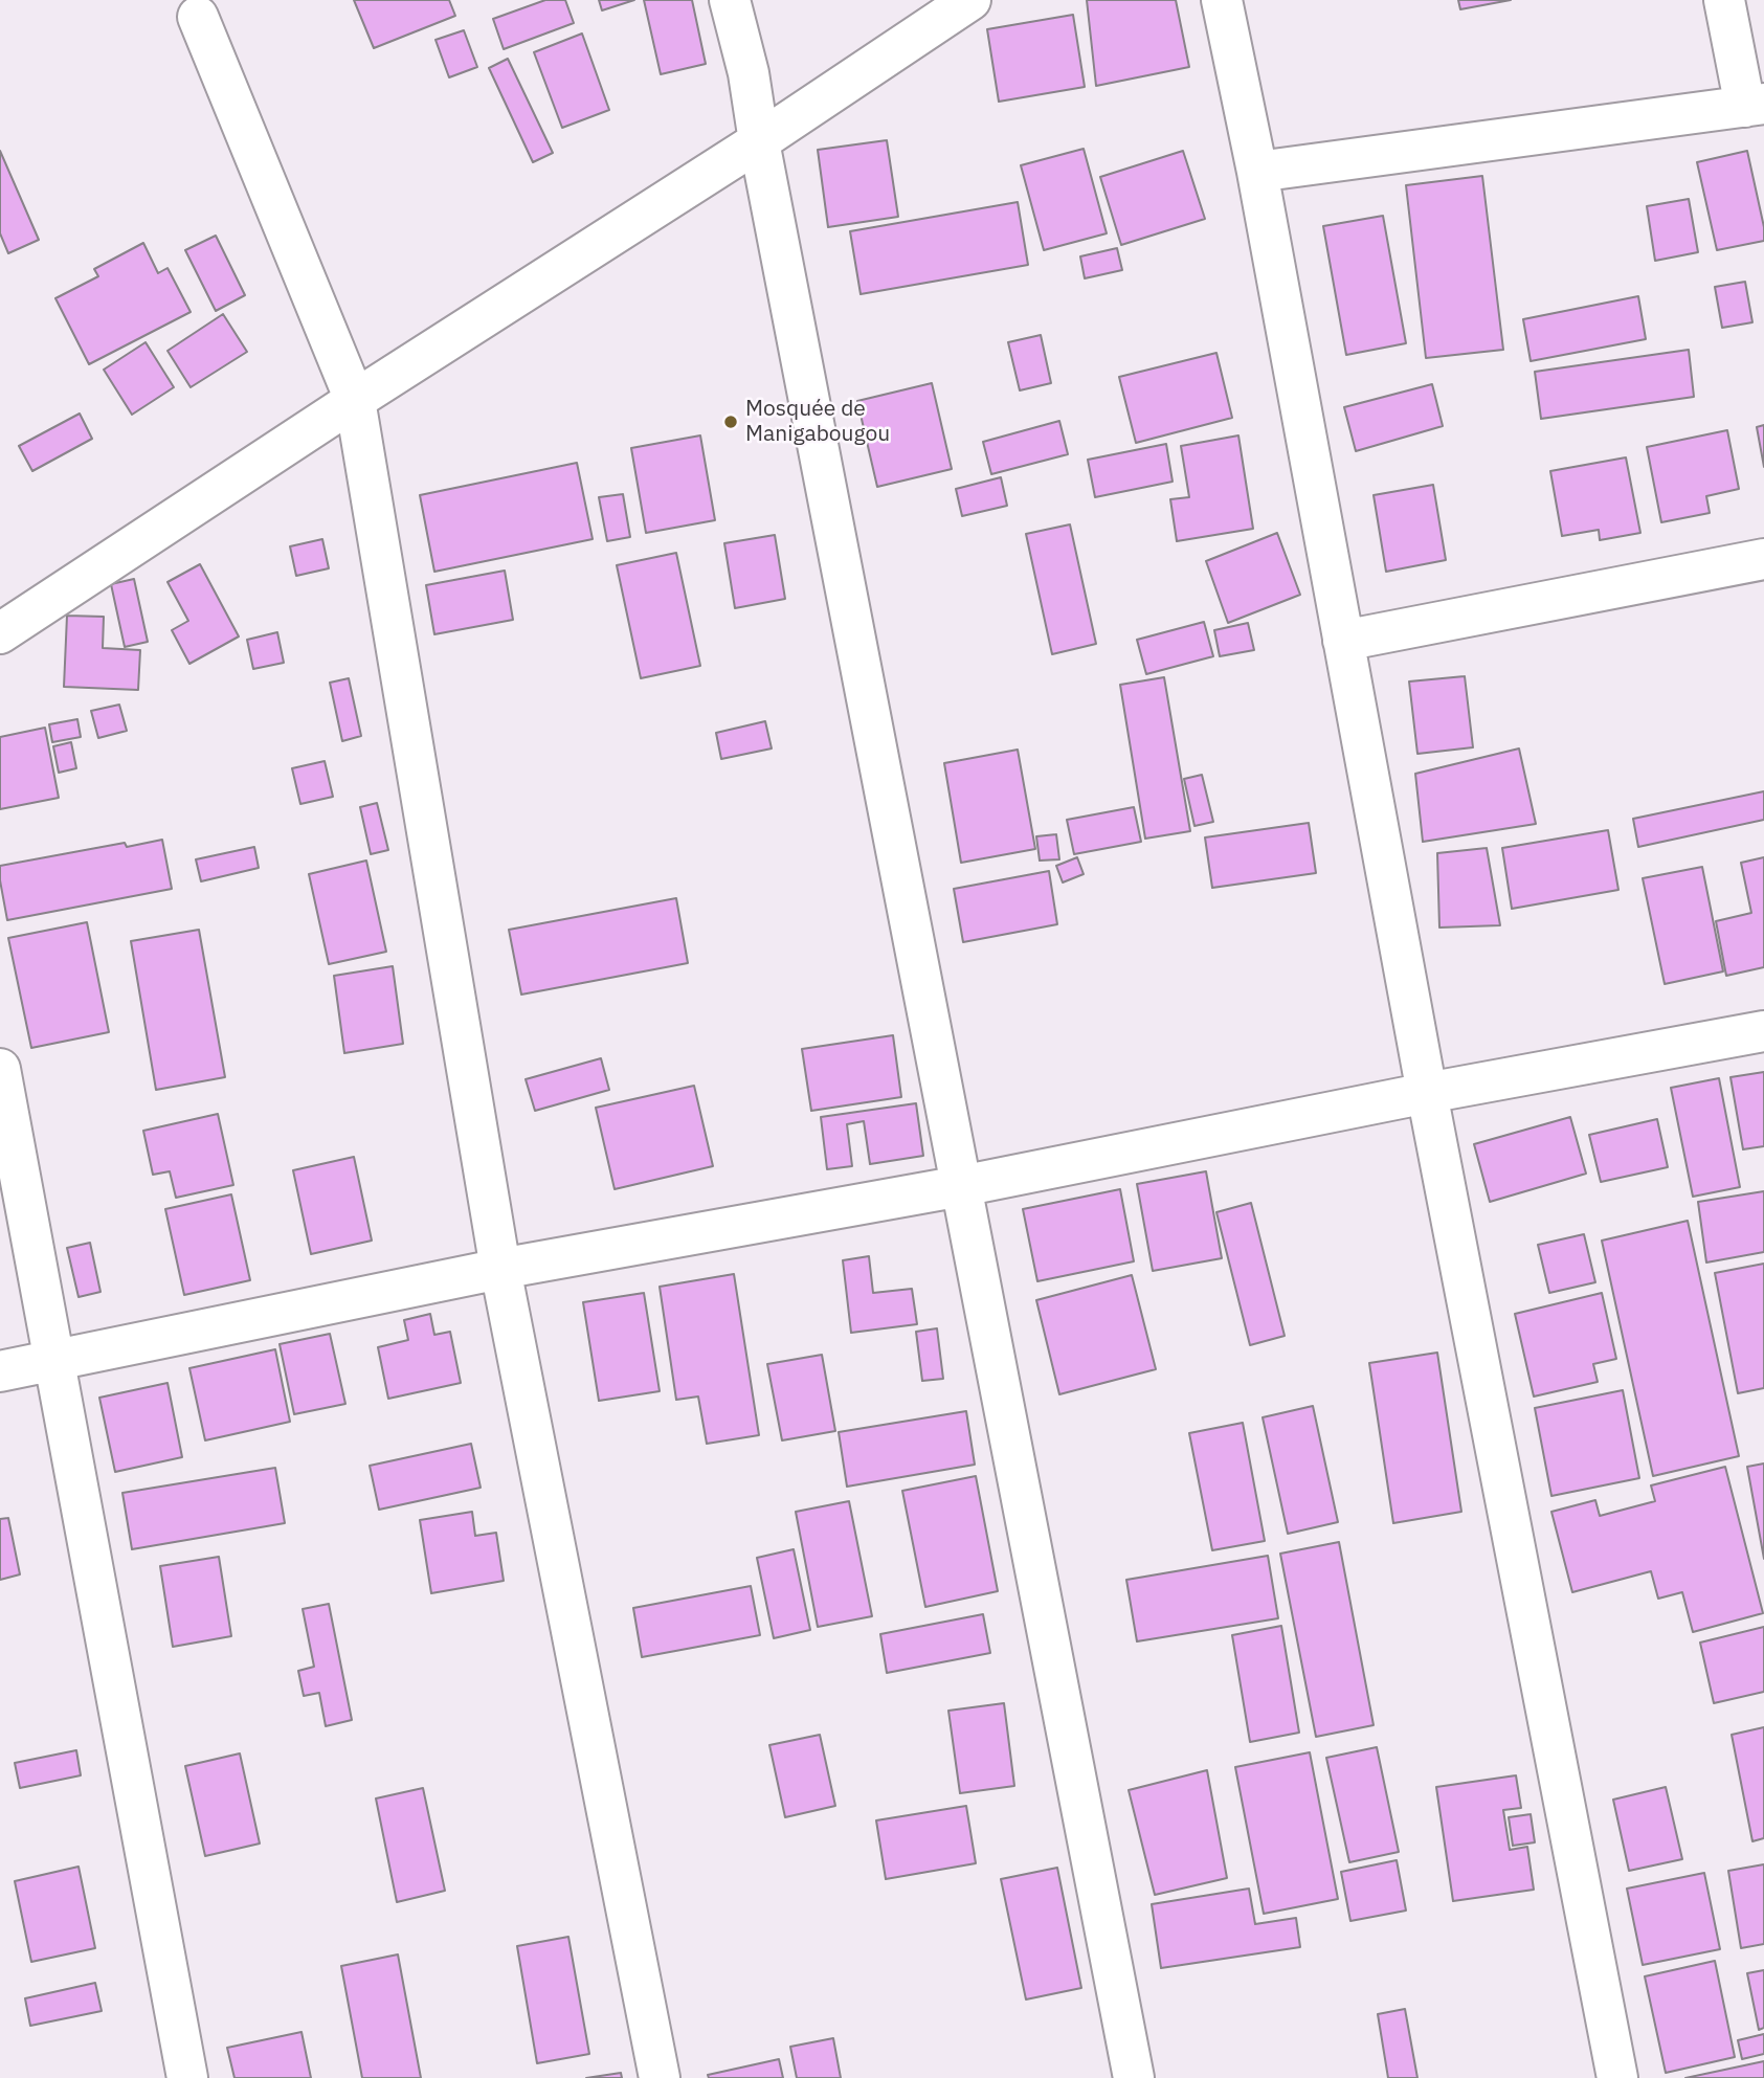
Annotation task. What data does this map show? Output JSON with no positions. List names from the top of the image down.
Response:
{
  "places": ["Mosquée de Manigabougou"]
}
